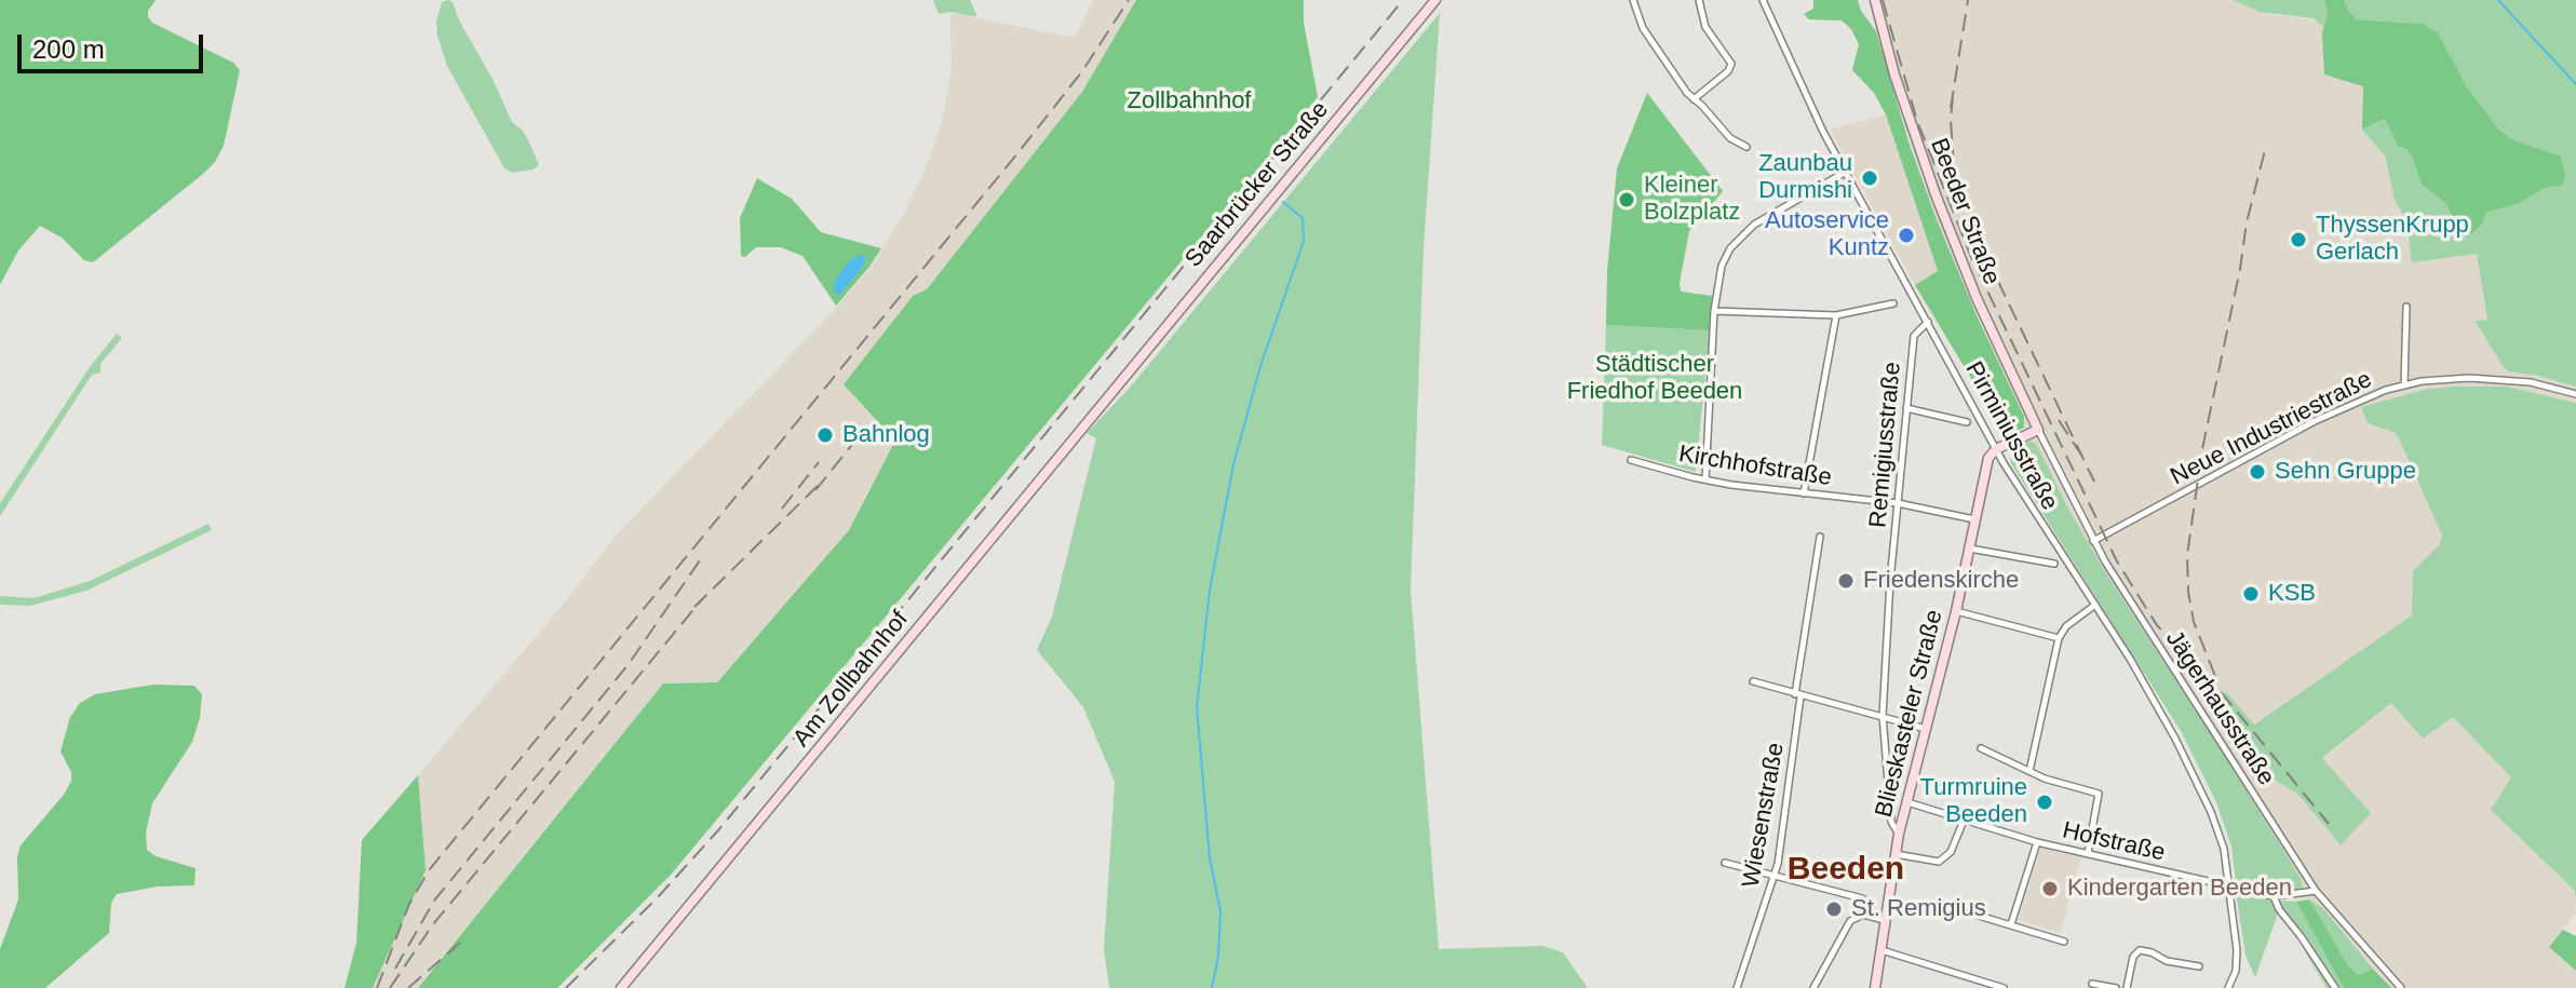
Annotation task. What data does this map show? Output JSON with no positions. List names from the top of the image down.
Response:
{
  "streets": {
    "main road": [
      "Saarbrücker Straße",
      "Beeder Straße",
      "Am Zollbahnhof",
      "Blieskasteler Straße"
    ],
    "street": [
      "Neue Industriestraße",
      "Pirminiusstraße",
      "Remigiusstraße",
      "Kirchhofstraße",
      "Jägerhausstraße",
      "Wiesenstraße",
      "Hofstraße"
    ]
  },
  "crossings": [
    ["Saarbrücker Straße", "Am Zollbahnhof"],
    ["Beeder Straße", "Jägerhausstraße"],
    ["Neue Industriestraße", "Jägerhausstraße"],
    ["Pirminiusstraße", "Remigiusstraße"],
    ["Pirminiusstraße", "Blieskasteler Straße"],
    ["Pirminiusstraße", "Hofstraße"],
    ["Remigiusstraße", "Kirchhofstraße"],
    ["Remigiusstraße", "Blieskasteler Straße"],
    ["Kirchhofstraße", "Blieskasteler Straße"],
    ["Jägerhausstraße", "Hofstraße"],
    ["Blieskasteler Straße", "Hofstraße"]
  ],
  "districts": ["Beeden"],
  "parks": ["Zollbahnhof", "Städtischer Friedhof Beeden"],
  "places": [
    "Zaunbau Durmishi",
    "Kleiner Bolzplatz",
    "Autoservice Kuntz",
    "ThyssenKrupp Gerlach",
    "Bahnlog",
    "Sehn Gruppe",
    "Friedenskirche",
    "KSB",
    "Turmruine Beeden",
    "Kindergarten Beeden",
    "St. Remigius"
  ],
  "scale_bar": "200 m"
}
